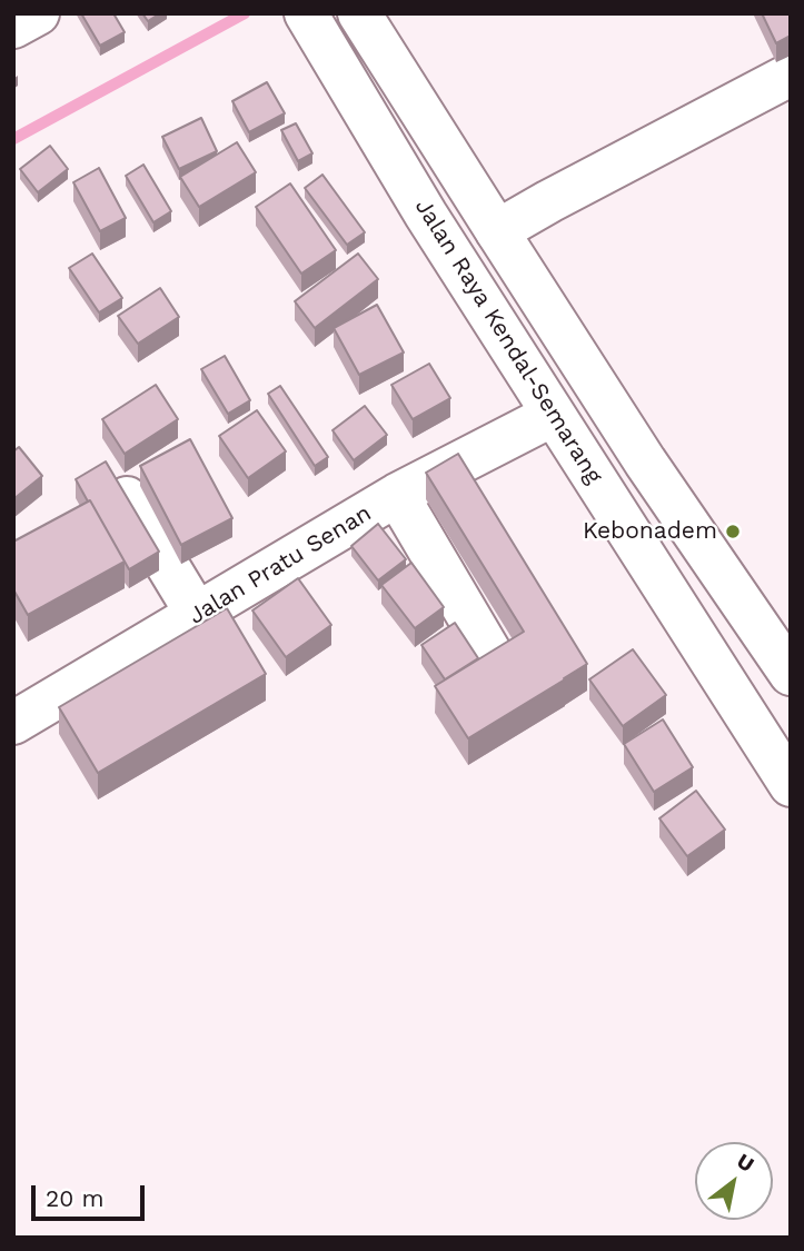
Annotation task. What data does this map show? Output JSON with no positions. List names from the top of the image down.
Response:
{
  "streets": {
    "main road": ["Jalan Raya Kendal-Semarang", "Jalan Pratu Senan"]
  },
  "crossings": [
    ["Jalan Raya Kendal-Semarang", "Jalan Pratu Senan"]
  ],
  "places": ["Kebonadem"],
  "scale_bar": "20 m",
  "north": "top right"
}
